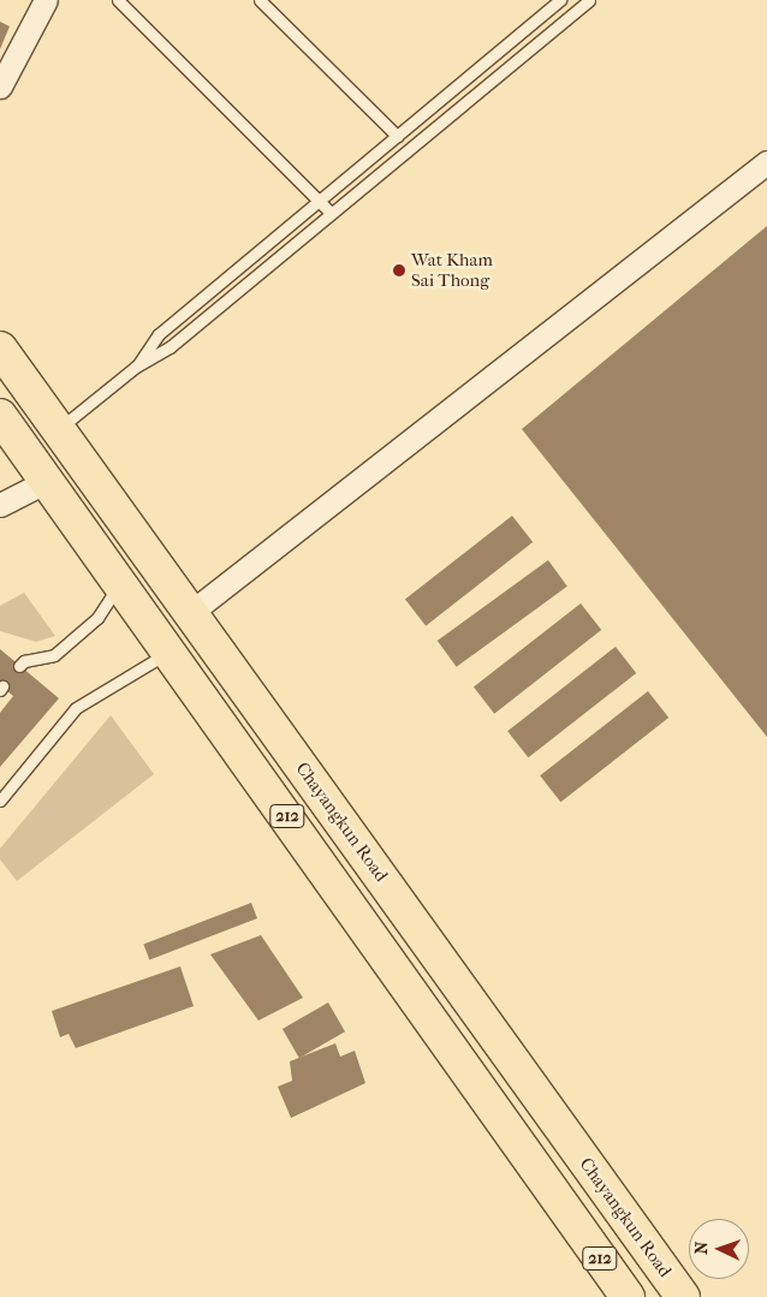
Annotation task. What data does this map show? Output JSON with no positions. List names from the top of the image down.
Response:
{
  "streets": {
    "main road": ["212", "Chayangkun Road"]
  },
  "places": ["Wat Kham Sai Thong"],
  "north": "left"
}
